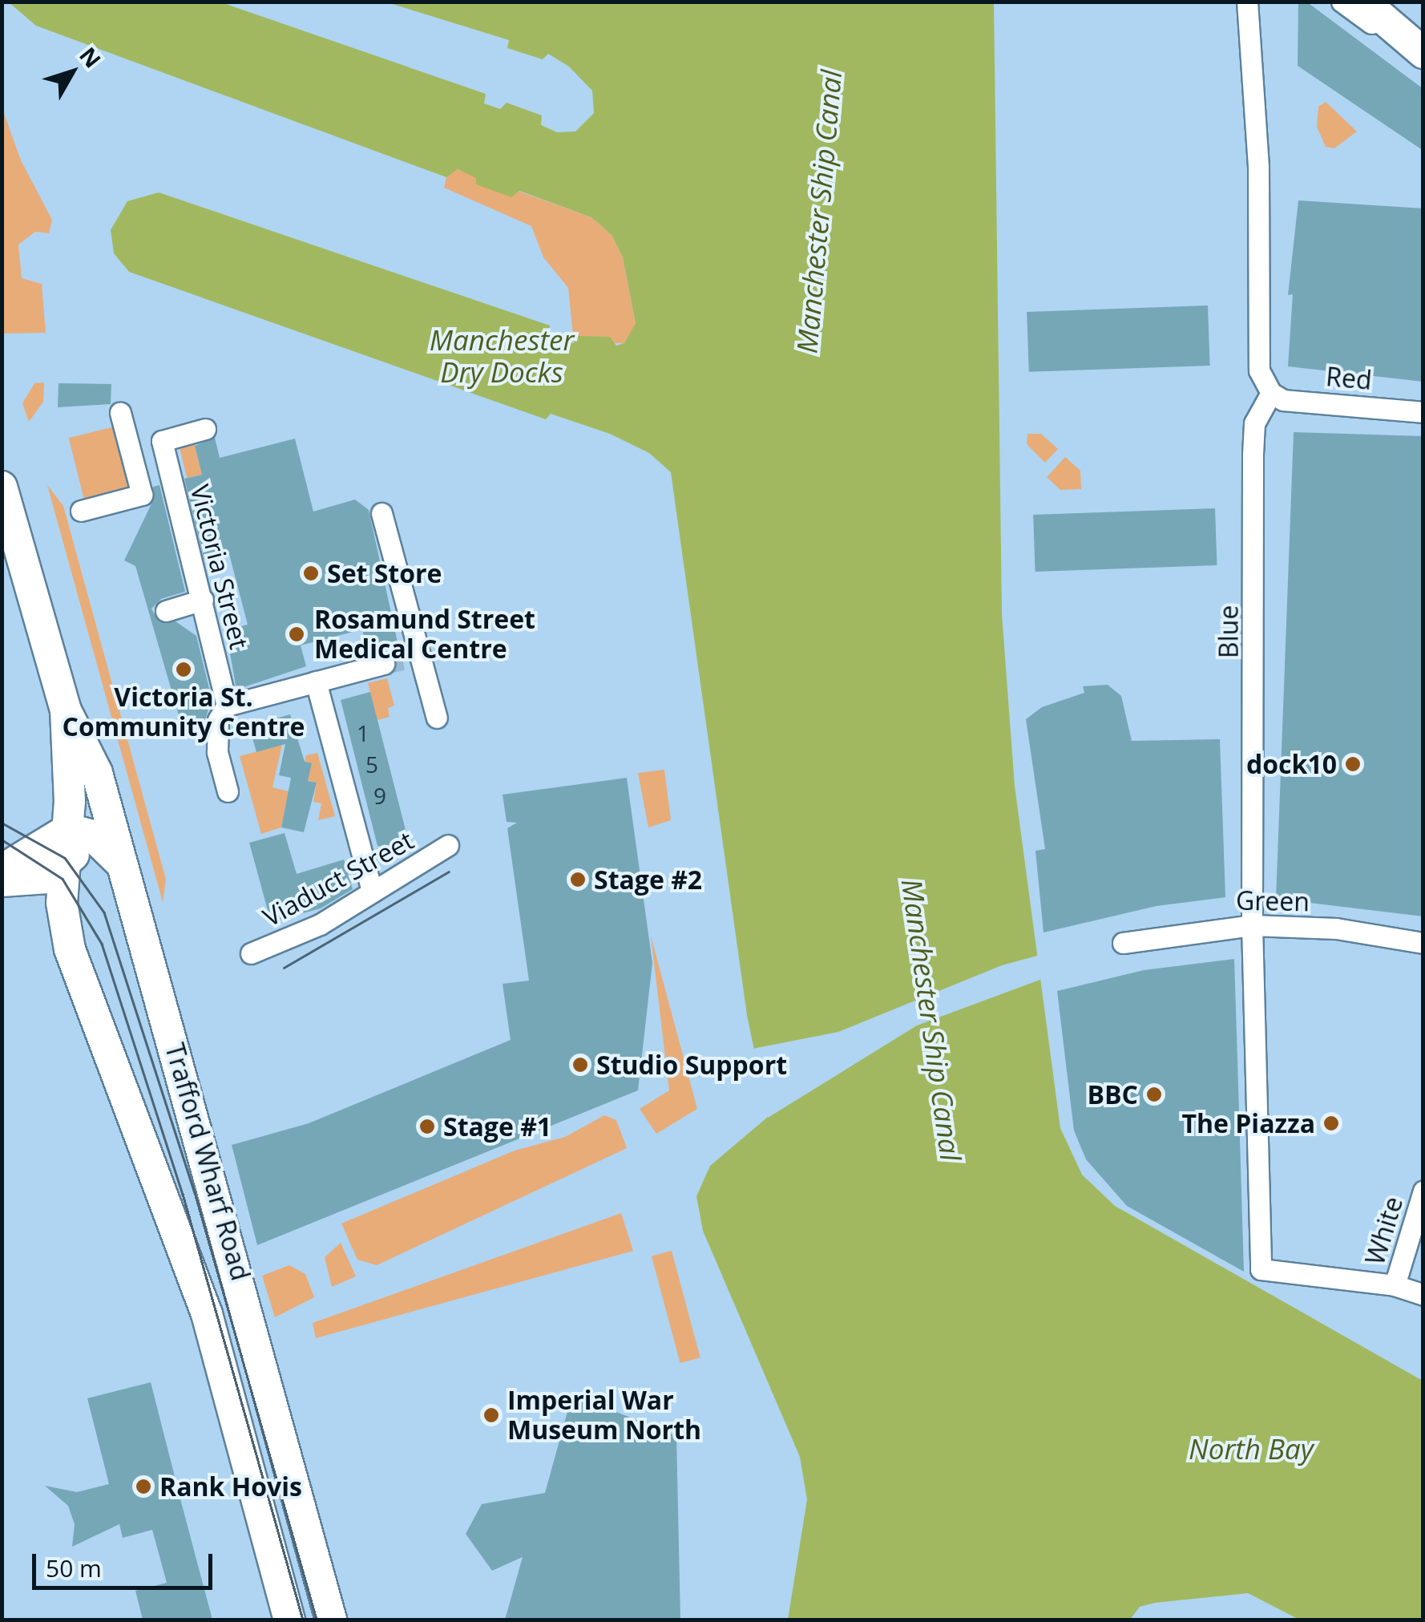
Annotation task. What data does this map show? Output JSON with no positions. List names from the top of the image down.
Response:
{
  "streets": {
    "street": [
      "Red",
      "Victoria Street",
      "Blue",
      "Viaduct Street",
      "Green",
      "Trafford Wharf Road",
      "White"
    ]
  },
  "crossings": [
    ["Red", "Blue"],
    ["Blue", "Green"],
    ["Blue", "White"]
  ],
  "water": ["Manchester Ship Canal", "Manchester Dry Docks", "North Bay"],
  "places": [
    "Set Store",
    "Rosamund Street Medical Centre",
    "Victoria St. Community Centre",
    "dock10",
    "Stage #2",
    "Studio Support",
    "BBC",
    "The Piazza",
    "Stage #1",
    "Imperial War Museum North",
    "Rank Hovis"
  ],
  "house_numbers": ["1", "5", "9"],
  "scale_bar": "50 m",
  "north": "top right"
}
